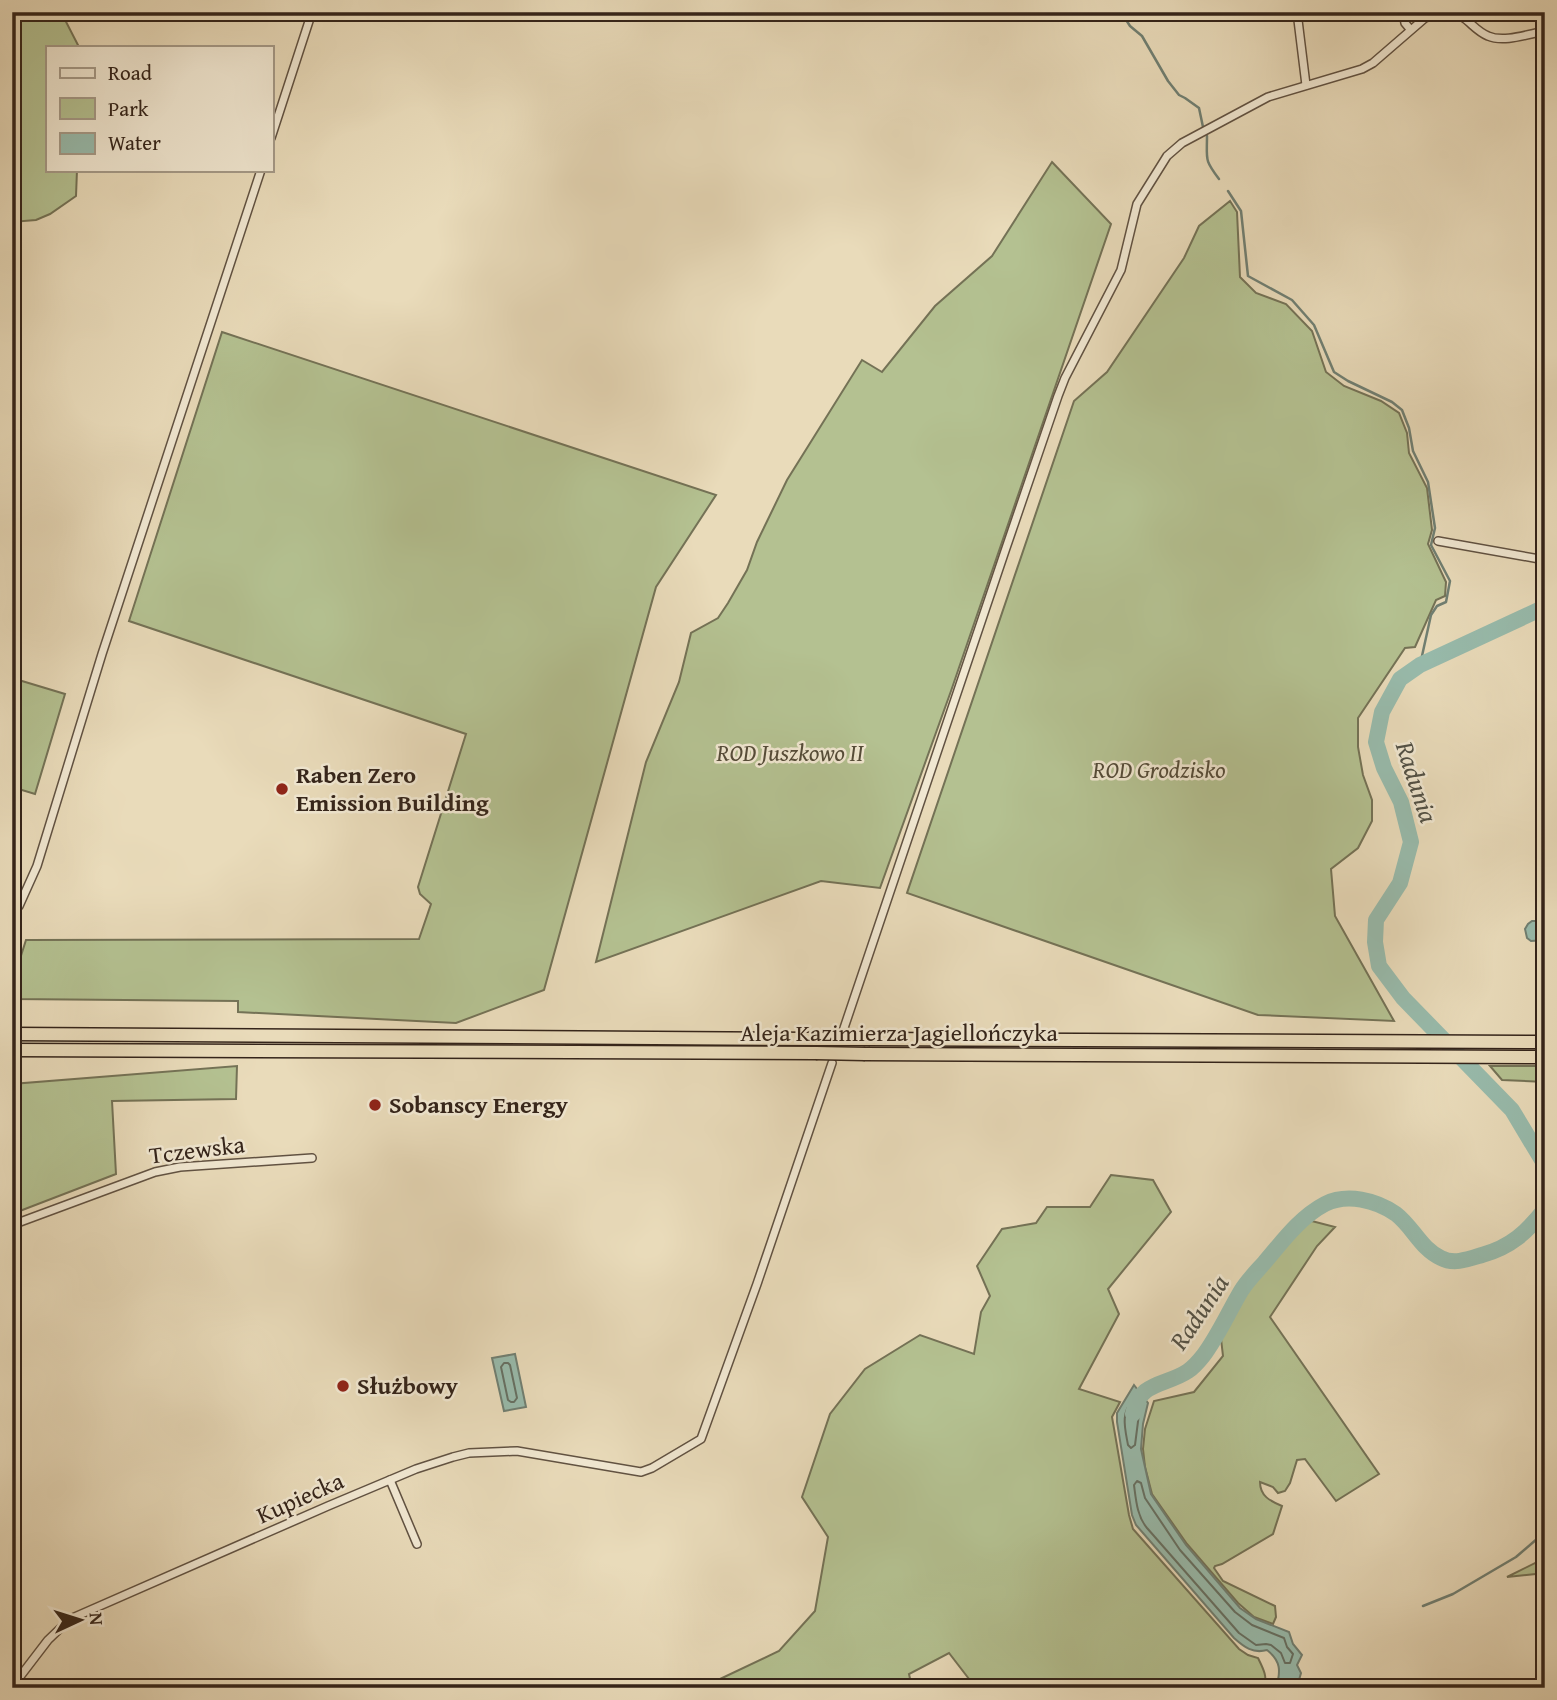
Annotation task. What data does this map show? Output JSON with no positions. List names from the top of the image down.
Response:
{
  "streets": {
    "highway": ["Aleja Kazimierza Jagiellończyka"],
    "street": ["Tczewska", "Kupiecka"]
  },
  "water": ["Radunia"],
  "parks": ["ROD Juszkowo II", "ROD Grodzisko"],
  "places": ["Raben Zero Emission Building", "Sobanscy Energy", "Służbowy"],
  "legend": ["Road", "Park", "Water"],
  "north": "right"
}
